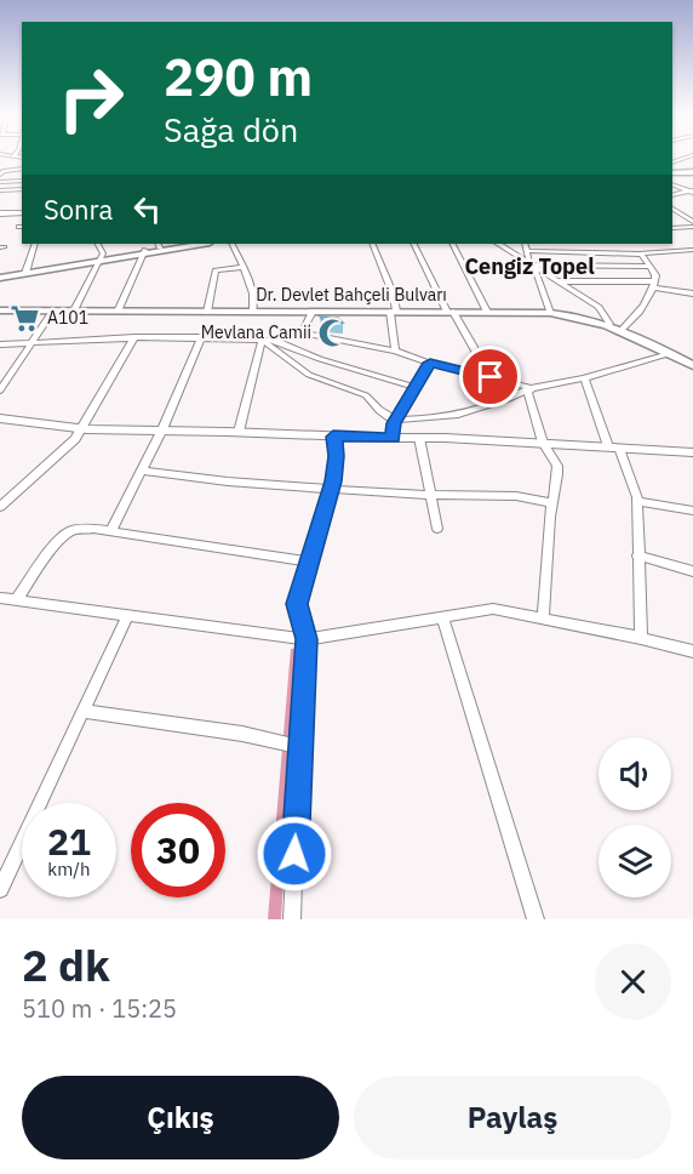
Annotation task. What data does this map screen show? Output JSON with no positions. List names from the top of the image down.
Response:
{
  "streets": {
    "main road": ["Dr. Devlet Bahçeli Bulvarı"]
  },
  "districts": ["Cengiz Topel"],
  "places": {
    "supermarket": ["A101"],
    "mosque": ["Mevlana Camii"]
  },
  "page": {
    "turn": ["290 m", "Sağa dön"],
    "then": "Sonra",
    "speed": "21 km/h",
    "limit": "30",
    "heading": ["2 dk", "510 m · 15:25"],
    "buttons": ["Çıkış", "Paylaş"]
  }
}
